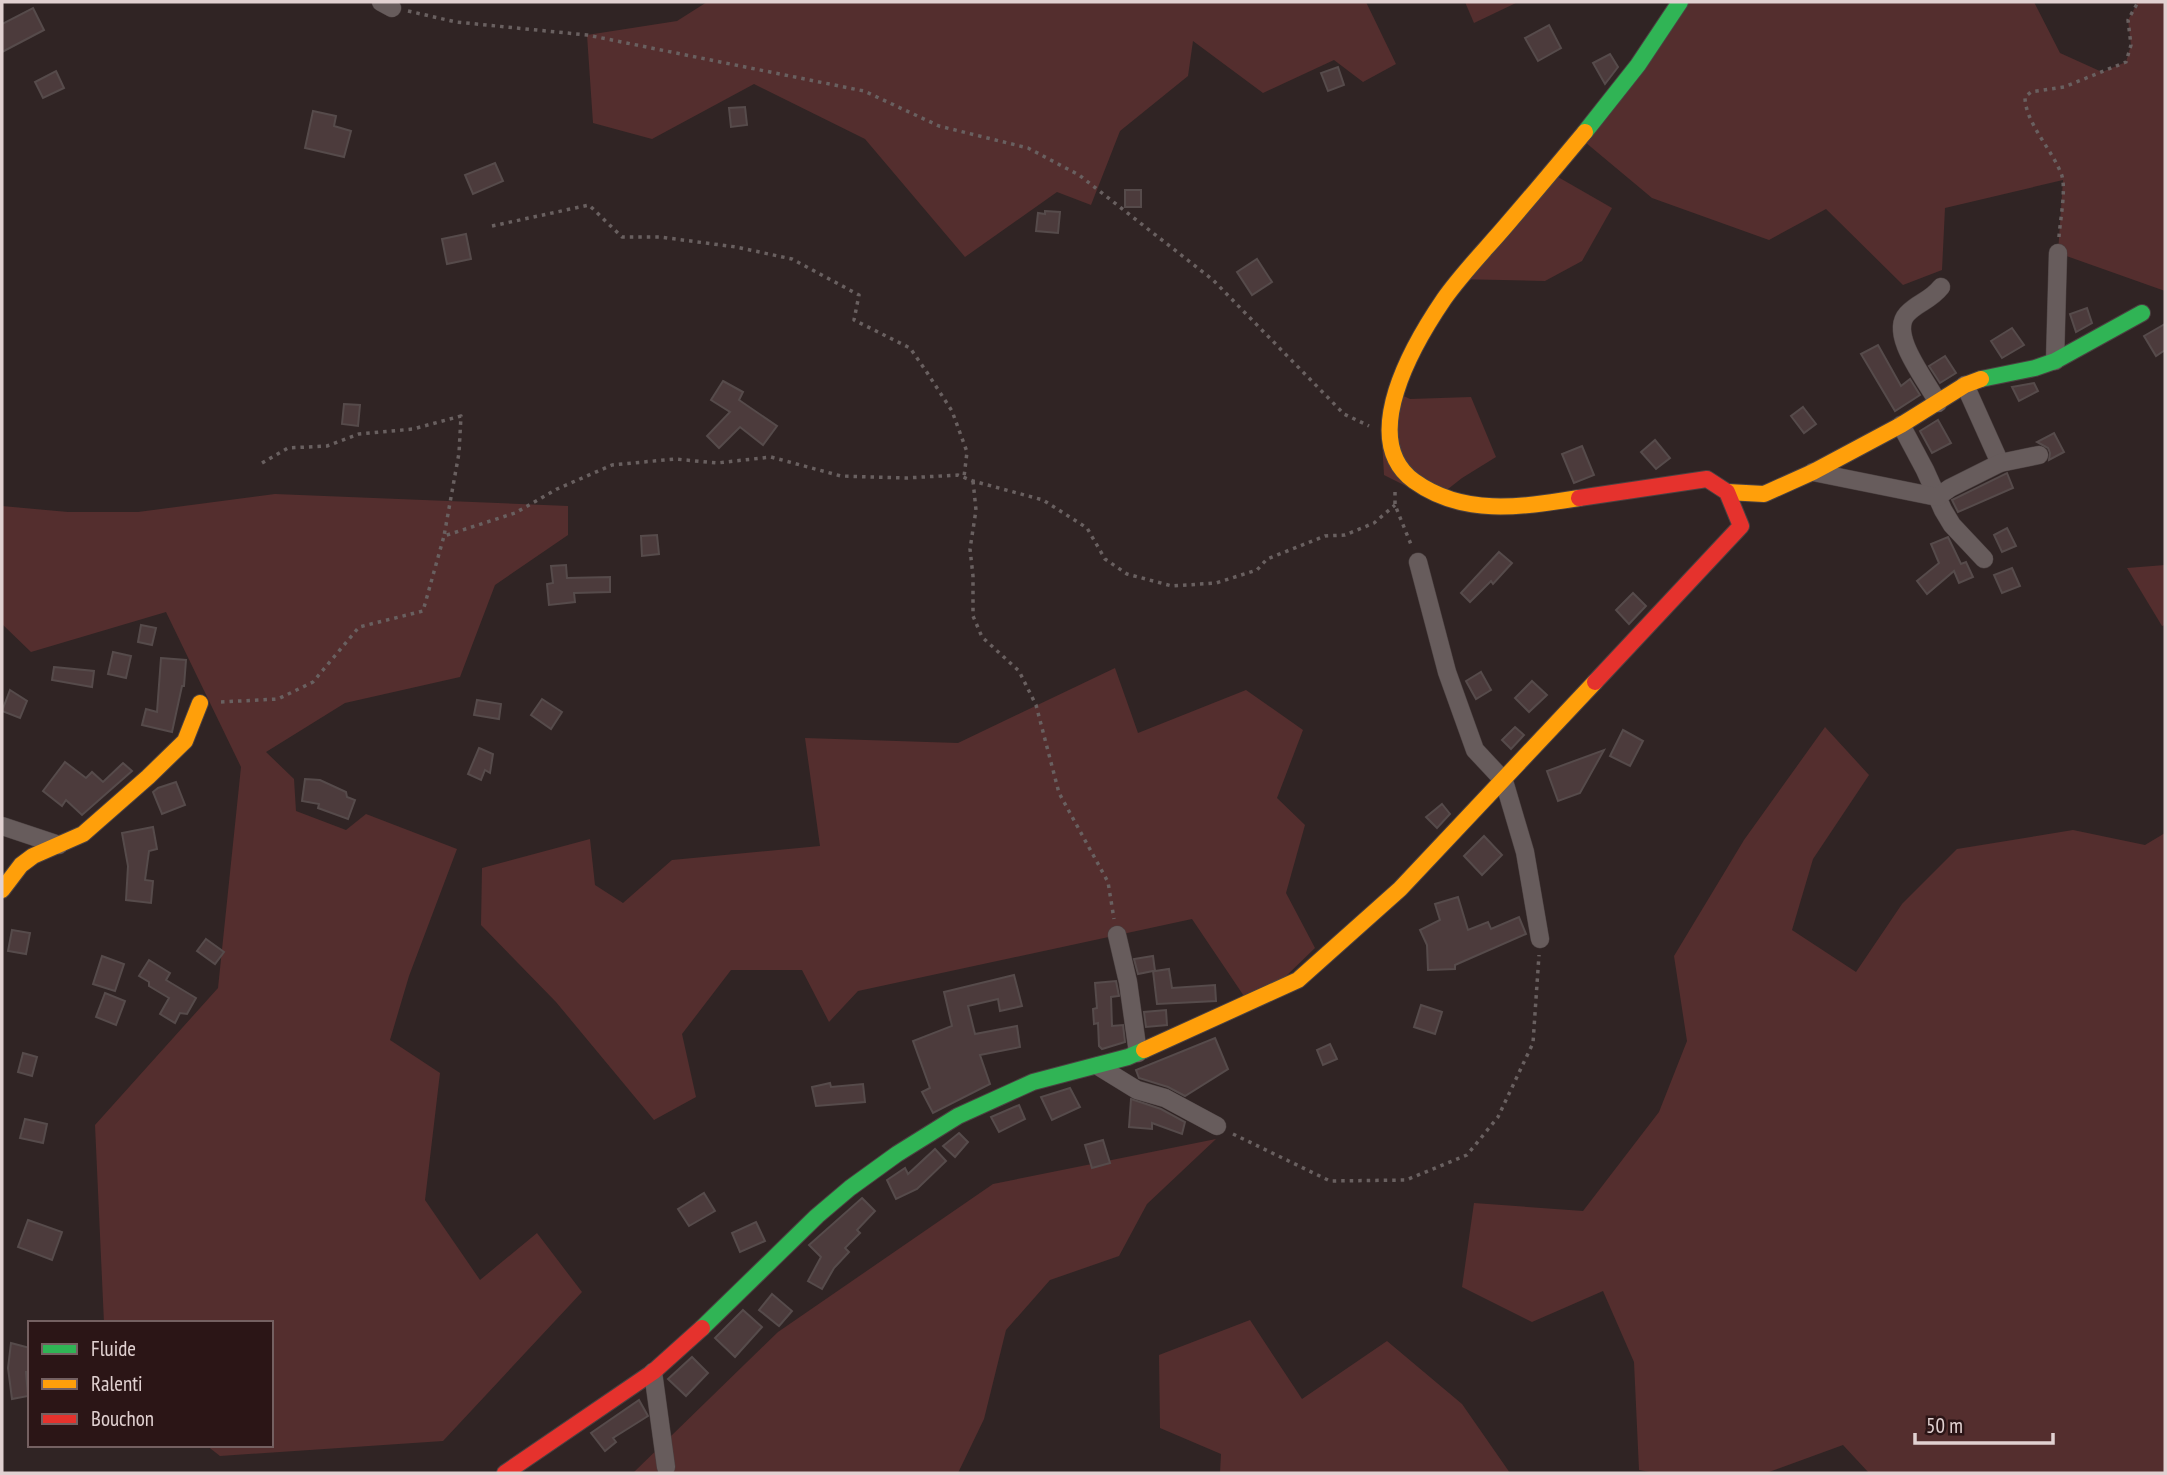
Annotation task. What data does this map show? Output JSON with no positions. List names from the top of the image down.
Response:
{
  "legend": ["Fluide", "Ralenti", "Bouchon"],
  "scale_bar": "50 m"
}
